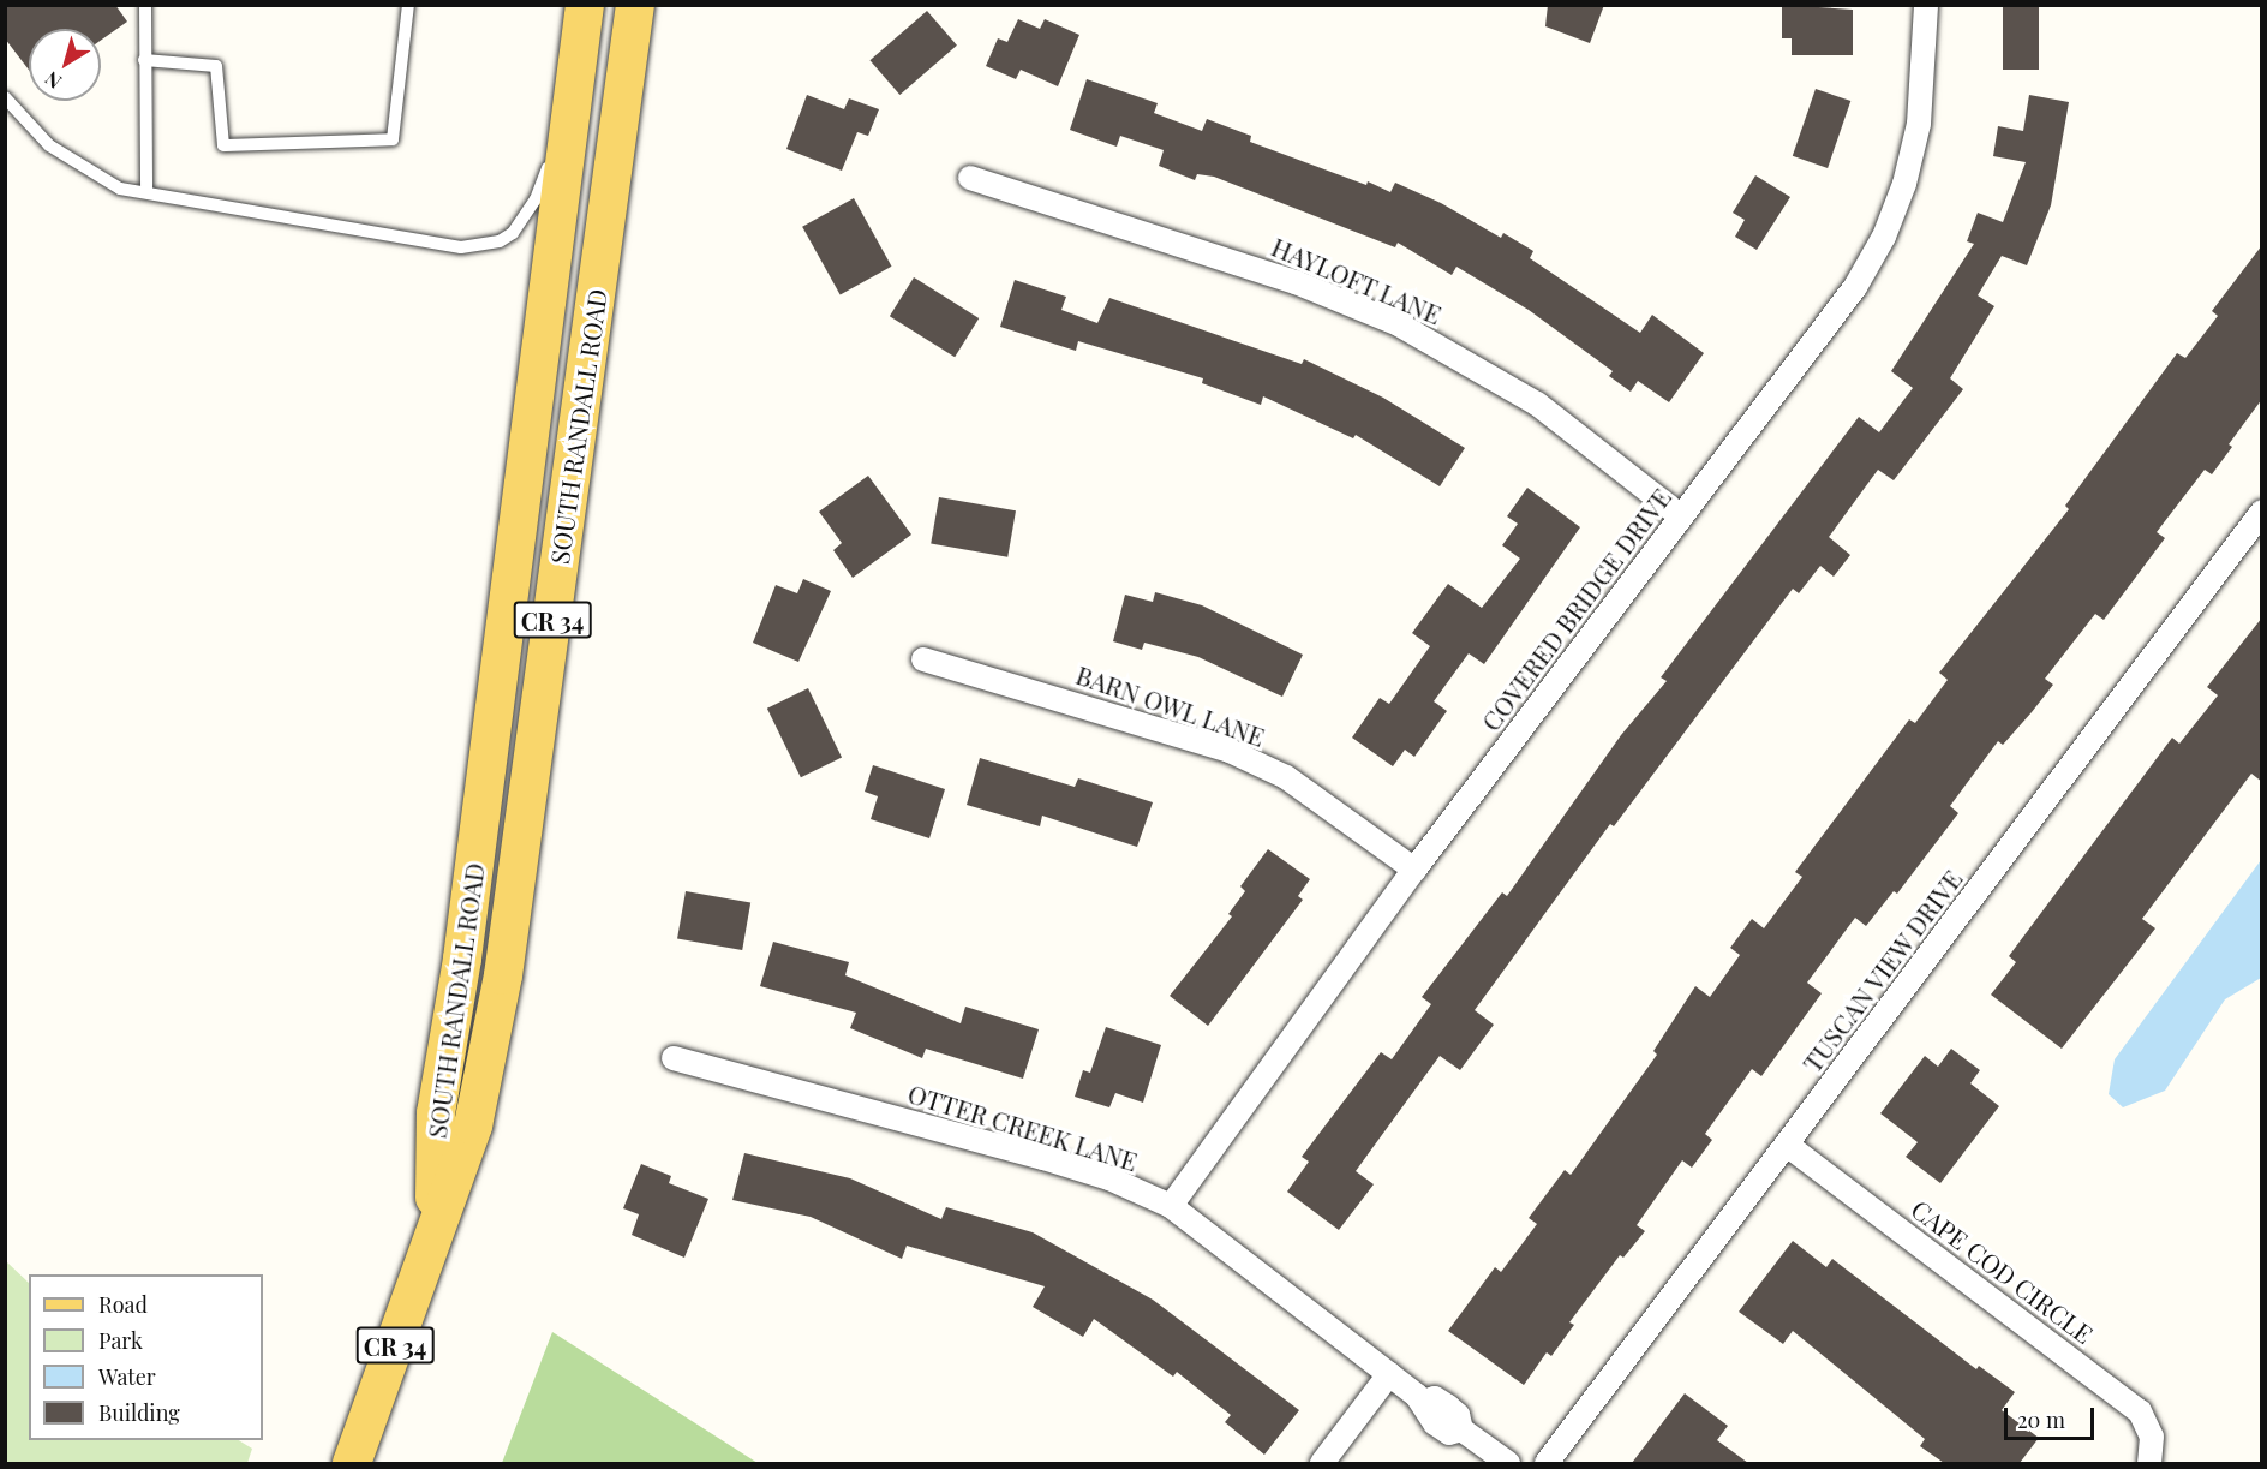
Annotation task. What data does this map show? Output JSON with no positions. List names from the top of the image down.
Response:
{
  "streets": {
    "main road": ["SOUTH RANDALL ROAD", "CR 34"],
    "street": [
      "HAYLOFT LANE",
      "COVERED BRIDGE DRIVE",
      "BARN OWL LANE",
      "TUSCAN VIEW DRIVE",
      "OTTER CREEK LANE",
      "CAPE COD CIRCLE"
    ]
  },
  "crossings": [
    ["HAYLOFT LANE", "COVERED BRIDGE DRIVE"],
    ["COVERED BRIDGE DRIVE", "BARN OWL LANE"],
    ["COVERED BRIDGE DRIVE", "OTTER CREEK LANE"],
    ["TUSCAN VIEW DRIVE", "CAPE COD CIRCLE"]
  ],
  "legend": [
    "Road",
    "Park",
    "Water",
    "Building"
  ],
  "scale_bar": "20 m",
  "north": "bottom left"
}
